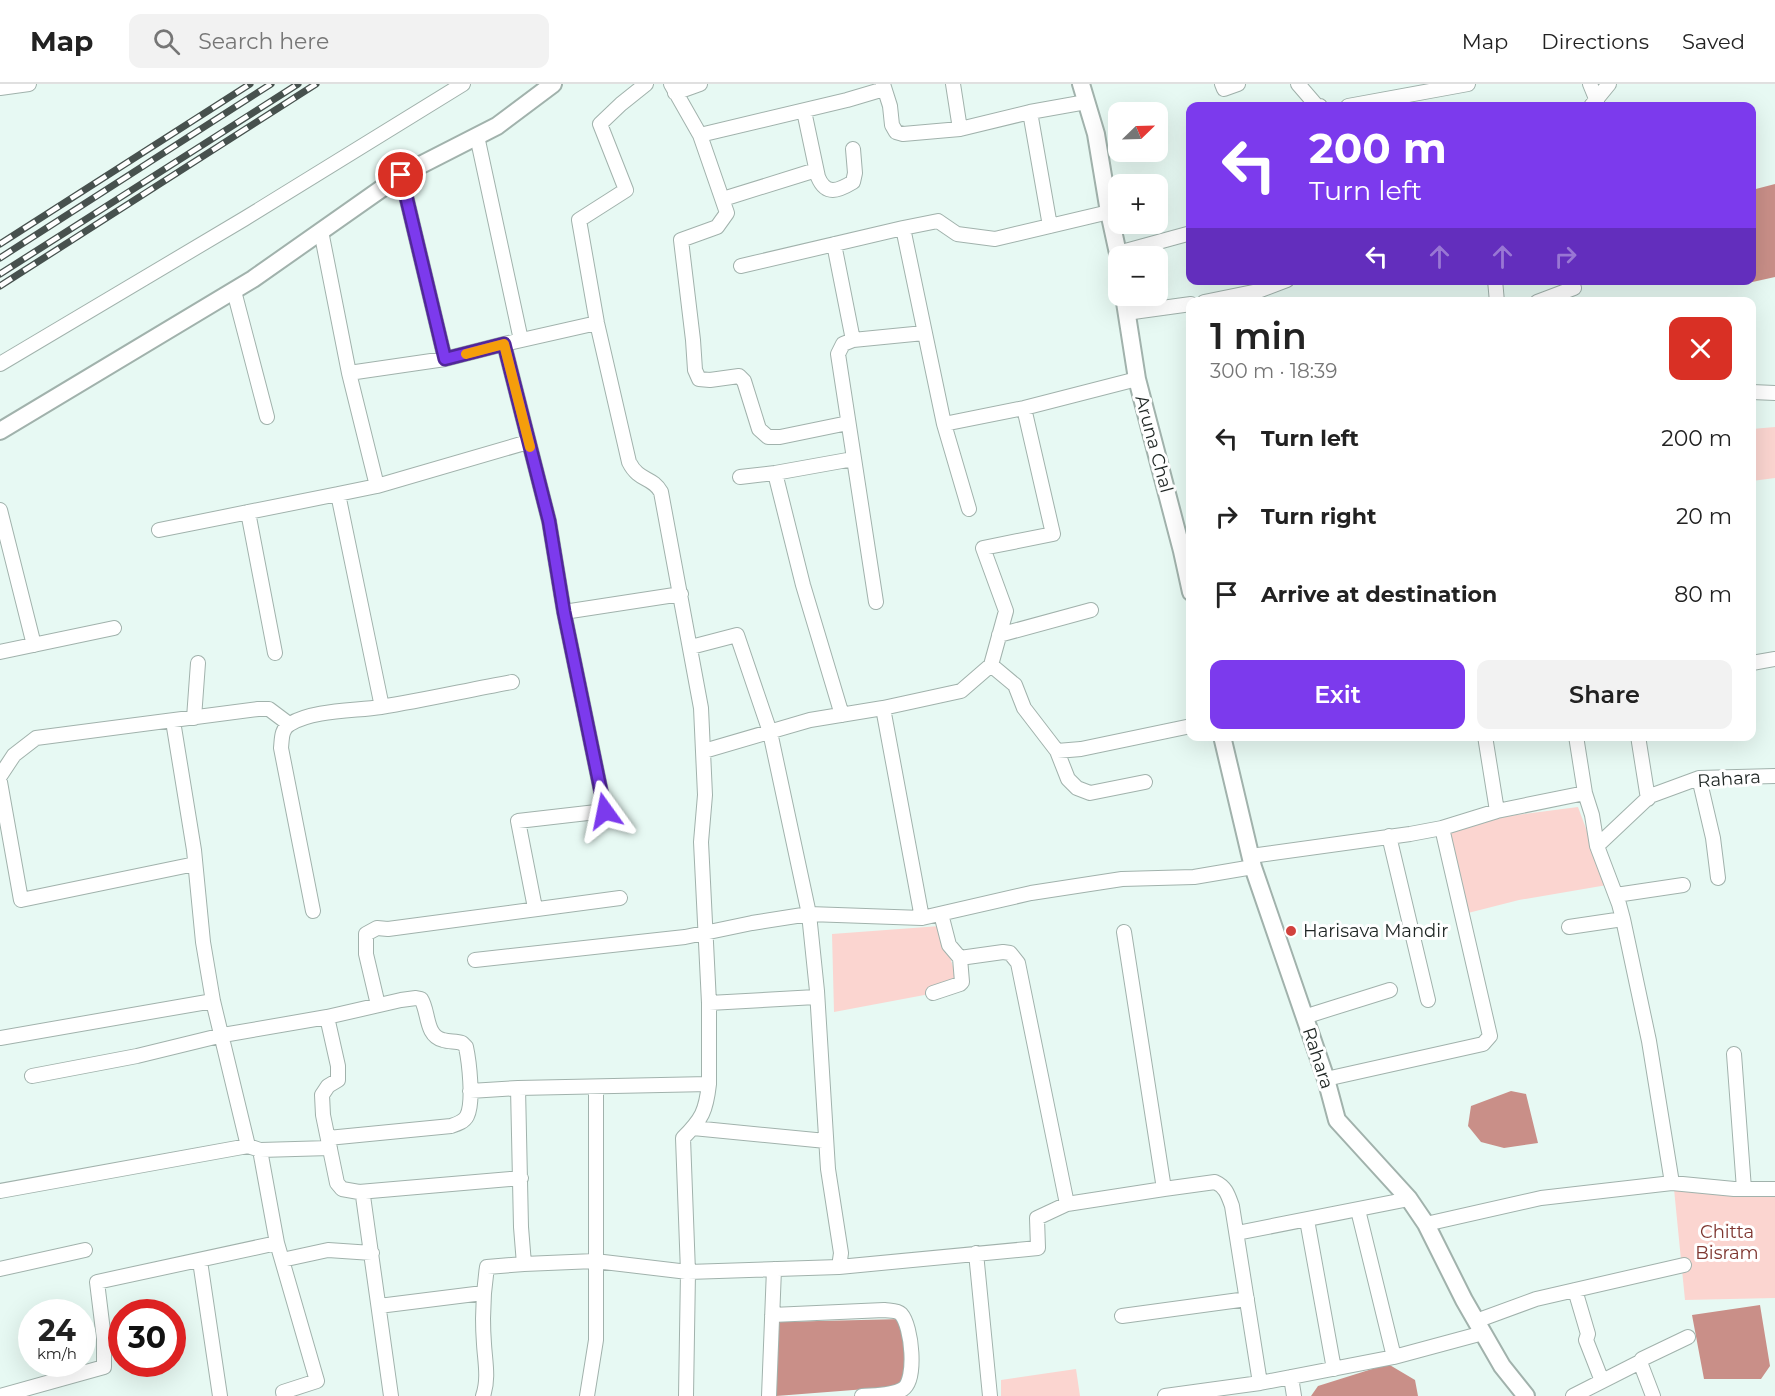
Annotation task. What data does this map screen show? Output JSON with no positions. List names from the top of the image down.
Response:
{
  "streets": {
    "street": ["Aruna Chal", "Rahara"]
  },
  "parks": ["Chitta Bisram"],
  "places": ["Harisava Mandir"],
  "north": "top right",
  "page": {
    "header": "Map",
    "search": "Search here",
    "nav": ["Map", "Directions", "Saved"],
    "map_buttons": ["+", "−"],
    "turn": ["200 m", "Turn left"],
    "heading": ["1 min", "300 m · 18:39"],
    "list": [
      {
        "name": "Turn left",
        "value": "200 m"
      },
      {
        "name": "Turn right",
        "value": "20 m"
      },
      {
        "name": "Arrive at destination",
        "value": "80 m"
      }
    ],
    "buttons": ["Exit", "Share"],
    "speed": "24 km/h",
    "limit": "30"
  }
}
